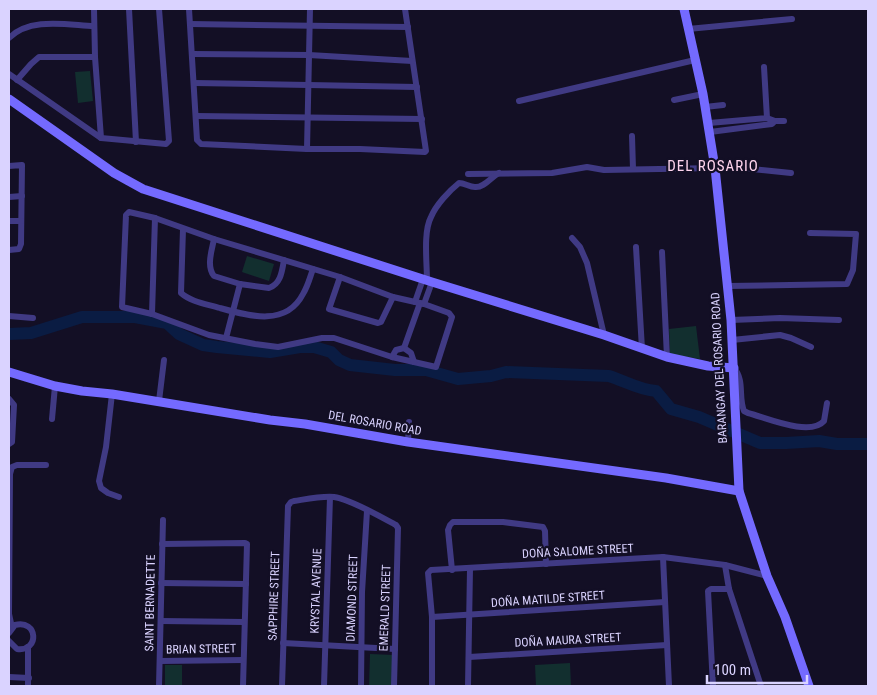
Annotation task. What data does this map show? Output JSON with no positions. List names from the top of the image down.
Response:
{
  "streets": {
    "main road": ["BARANGAY DEL ROSARIO ROAD", "DEL ROSARIO ROAD"],
    "street": [
      "DOÑA SALOME STREET",
      "KRYSTAL AVENUE",
      "SAPPHIRE STREET",
      "DIAMOND STREET",
      "DOÑA MATILDE STREET",
      "SAINT BERNADETTE",
      "EMERALD STREET",
      "DOÑA MAURA STREET",
      "BRIAN STREET"
    ]
  },
  "crossings": [
    ["BARANGAY DEL ROSARIO ROAD", "DEL ROSARIO ROAD"],
    ["BARANGAY DEL ROSARIO ROAD", "DOÑA SALOME STREET"],
    ["DOÑA SALOME STREET", "DOÑA MATILDE STREET"],
    ["KRYSTAL AVENUE", "SAPPHIRE STREET"],
    ["DIAMOND STREET", "EMERALD STREET"],
    ["SAINT BERNADETTE", "BRIAN STREET"]
  ],
  "districts": ["DEL ROSARIO"],
  "scale_bar": "100 m"
}
